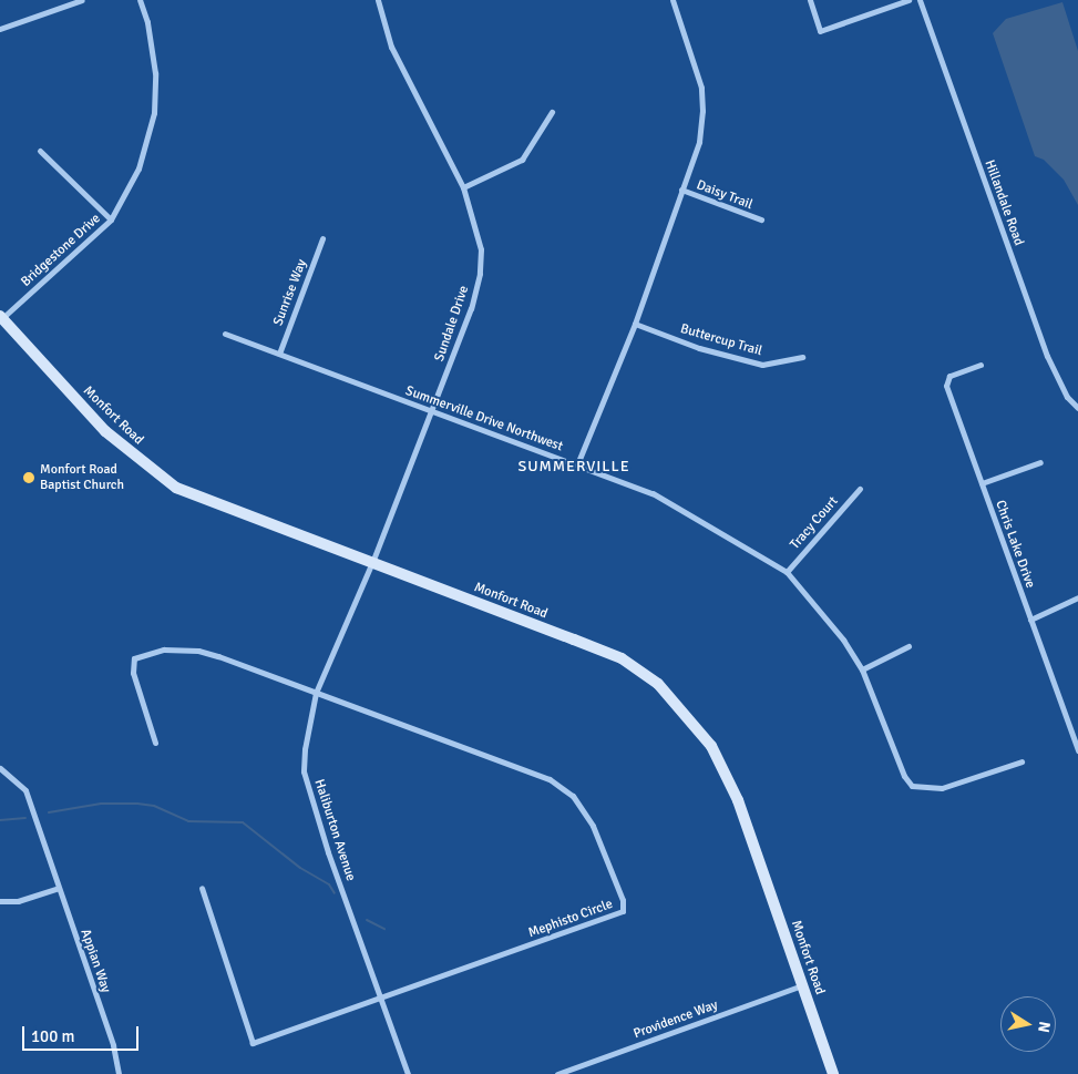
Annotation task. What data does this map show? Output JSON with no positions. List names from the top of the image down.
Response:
{
  "streets": {
    "street": [
      "Daisy Trail",
      "Hillandale Road",
      "Bridgestone Drive",
      "Sunrise Way",
      "Sundale Drive",
      "Buttercup Trail",
      "Monfort Road",
      "Summerville Drive Northwest",
      "Tracy Court",
      "Chris Lake Drive",
      "Haliburton Avenue",
      "Mephisto Circle",
      "Appian Way",
      "Providence Way"
    ]
  },
  "crossings": [
    ["Bridgestone Drive", "Monfort Road"],
    ["Sunrise Way", "Summerville Drive Northwest"],
    ["Sundale Drive", "Monfort Road"],
    ["Sundale Drive", "Summerville Drive Northwest"],
    ["Sundale Drive", "Haliburton Avenue"],
    ["Monfort Road", "Haliburton Avenue"],
    ["Monfort Road", "Providence Way"],
    ["Summerville Drive Northwest", "Tracy Court"],
    ["Haliburton Avenue", "Mephisto Circle"]
  ],
  "districts": ["SUMMERVILLE"],
  "places": ["Monfort Road Baptist Church"],
  "scale_bar": "100 m",
  "north": "right"
}
